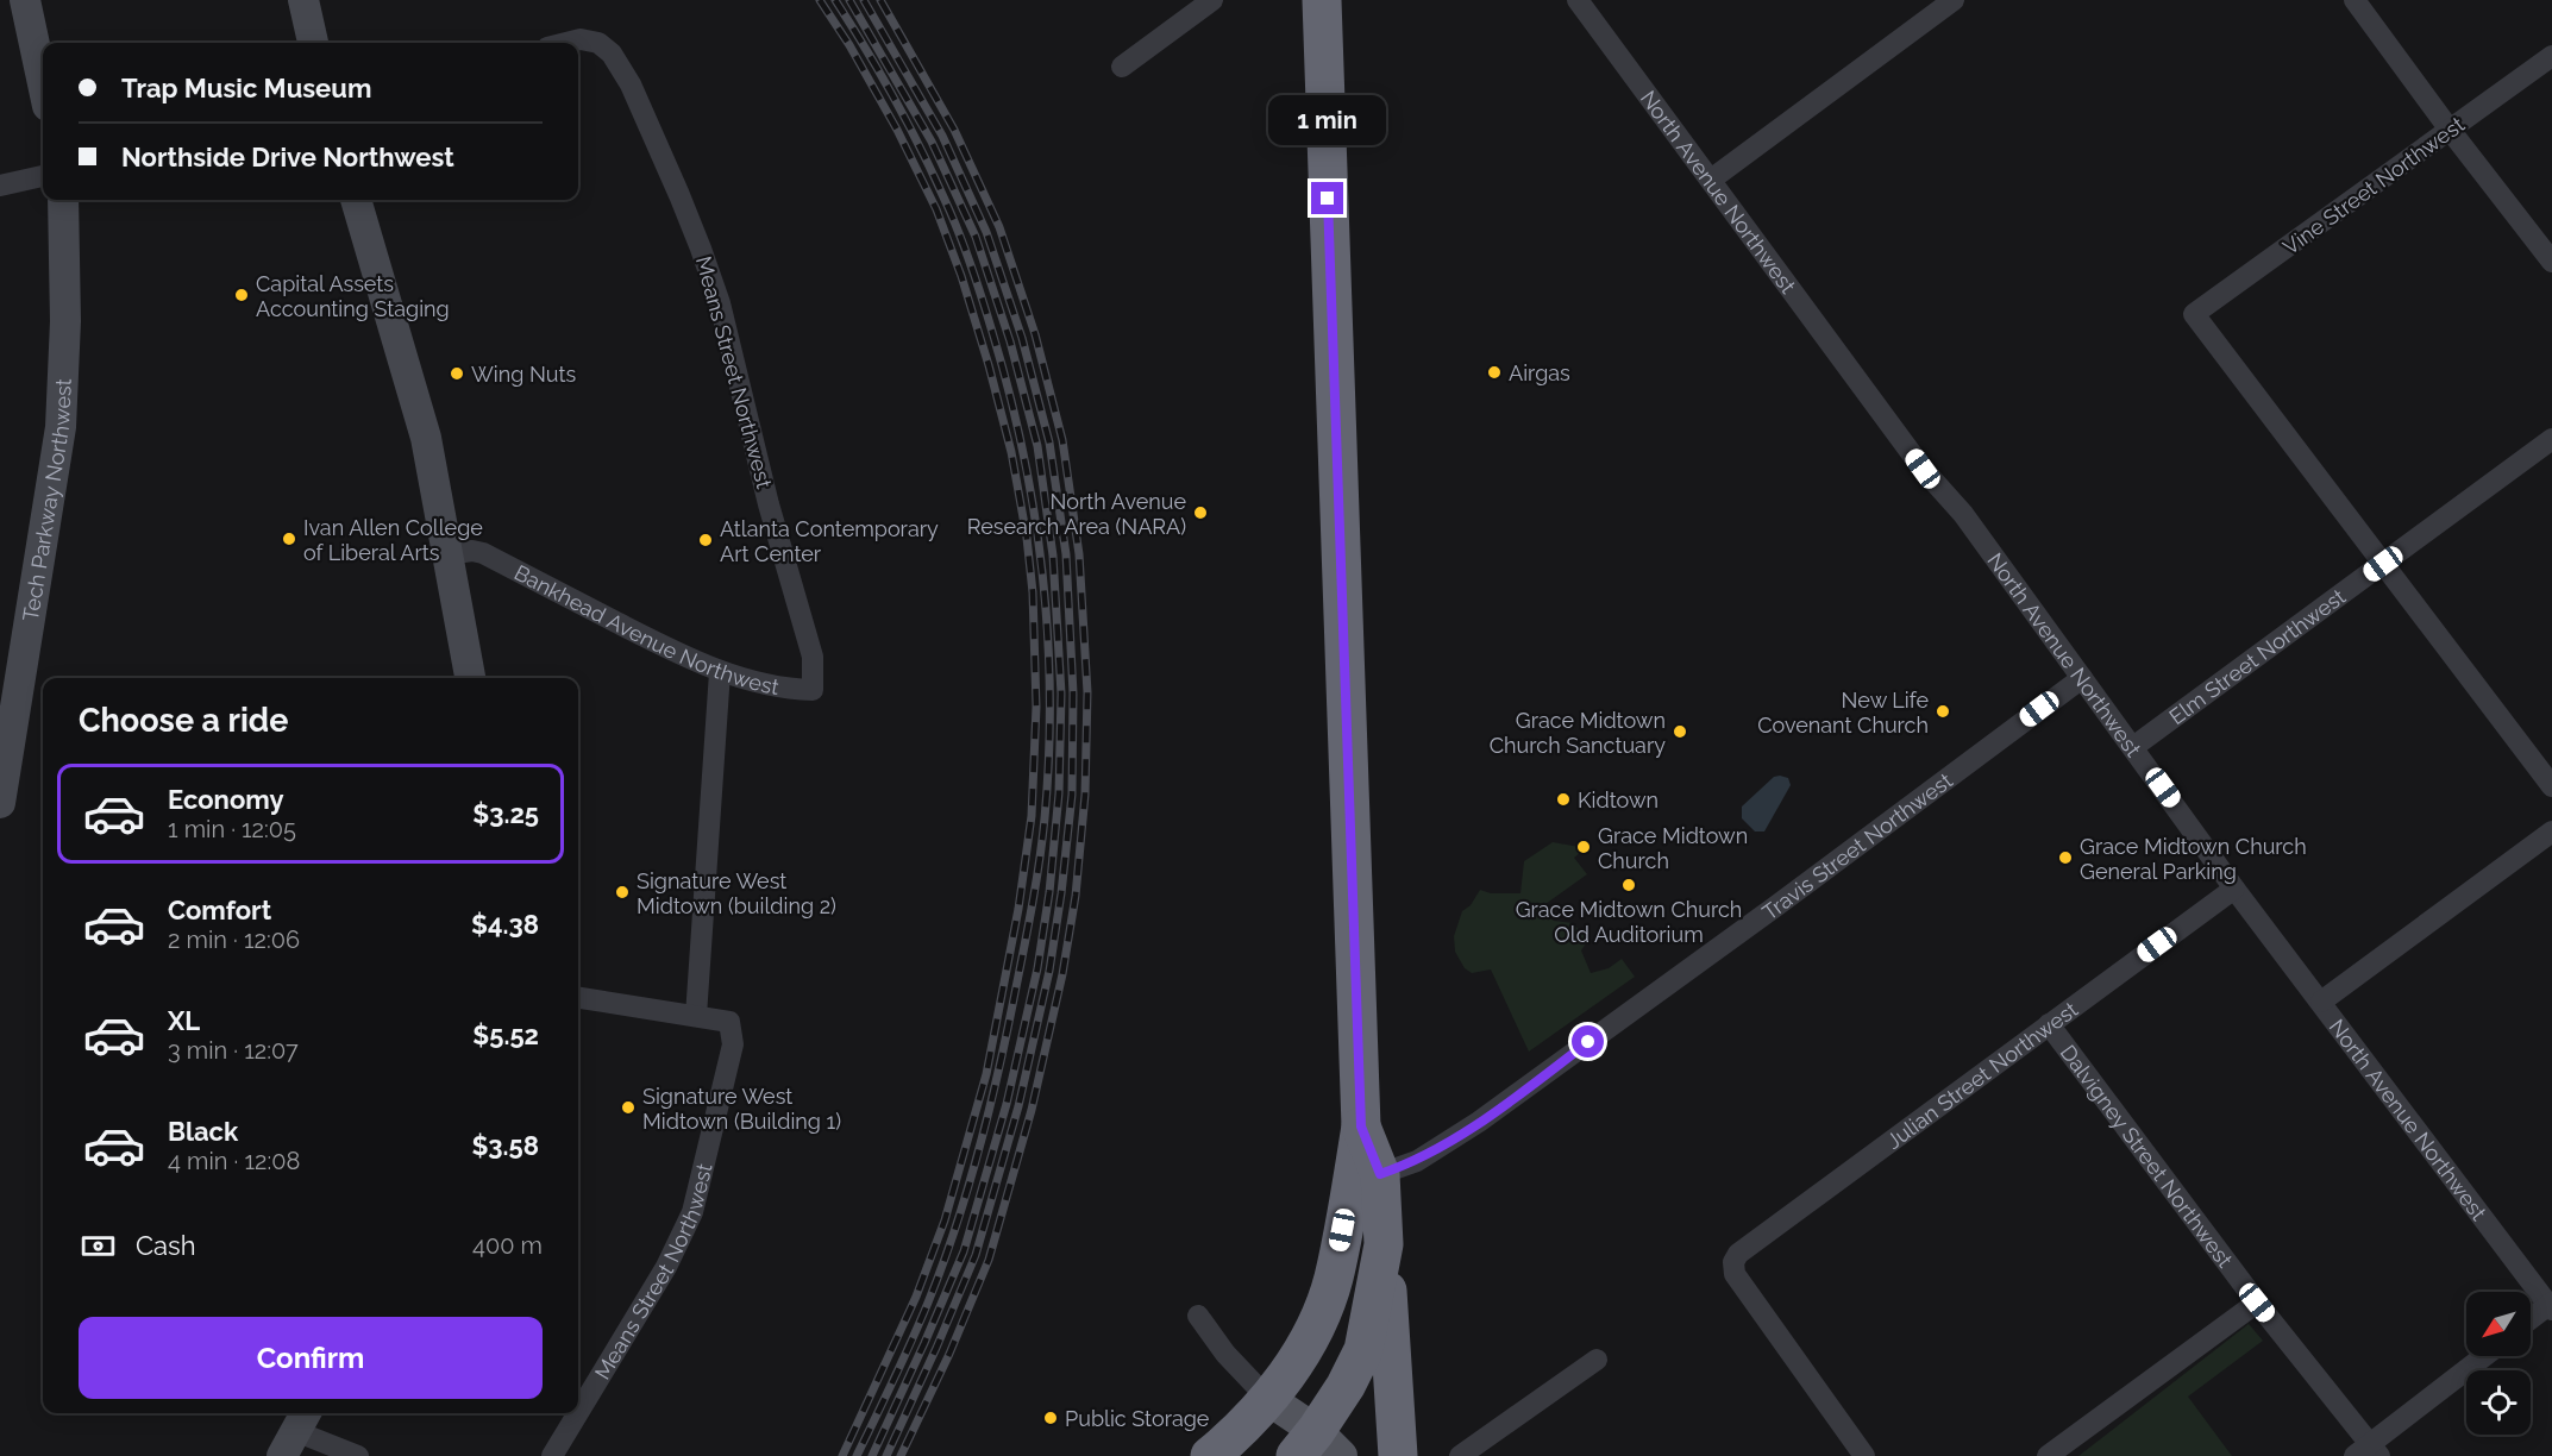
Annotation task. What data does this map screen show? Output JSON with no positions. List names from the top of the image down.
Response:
{
  "streets": {
    "street": [
      "Vine Street Northwest",
      "North Avenue Northwest",
      "Means Street Northwest",
      "Tech Parkway Northwest",
      "Bankhead Avenue Northwest",
      "Elm Street Northwest",
      "Travis Street Northwest",
      "Julian Street Northwest",
      "Dalvigney Street Northwest"
    ]
  },
  "crossings": [
    ["Vine Street Northwest", "Elm Street Northwest"],
    ["North Avenue Northwest", "Elm Street Northwest"],
    ["North Avenue Northwest", "Travis Street Northwest"],
    ["North Avenue Northwest", "Julian Street Northwest"],
    ["Means Street Northwest", "Bankhead Avenue Northwest"],
    ["Julian Street Northwest", "Dalvigney Street Northwest"]
  ],
  "places": [
    "Capital Assets Accounting Staging",
    "Airgas",
    "Wing Nuts",
    "North Avenue Research Area (NARA)",
    "Ivan Allen College of Liberal Arts",
    "Atlanta Contemporary Art Center",
    "New Life Covenant Church",
    "Grace Midtown Church Sanctuary",
    "Kidtown",
    "Grace Midtown Church",
    "Grace Midtown Church General Parking",
    "Grace Midtown Church Old Auditorium",
    "Signature West Midtown (building 2)",
    "Signature West Midtown (Building 1)",
    "Public Storage"
  ],
  "north": "bottom left",
  "page": {
    "banner": ["Trap Music Museum", "Northside Drive Northwest"],
    "bubble": "1 min",
    "heading": "Choose a ride",
    "list": [
      {
        "name": "Economy",
        "note": "1 min · 12:05",
        "value": "$3.25"
      },
      {
        "name": "Comfort",
        "note": "2 min · 12:06",
        "value": "$4.38"
      },
      {
        "name": "XL",
        "note": "3 min · 12:07",
        "value": "$5.52"
      },
      {
        "name": "Black",
        "note": "4 min · 12:08",
        "value": "$3.58"
      }
    ],
    "pay": ["Cash", "400 m"],
    "buttons": "Confirm"
  }
}
